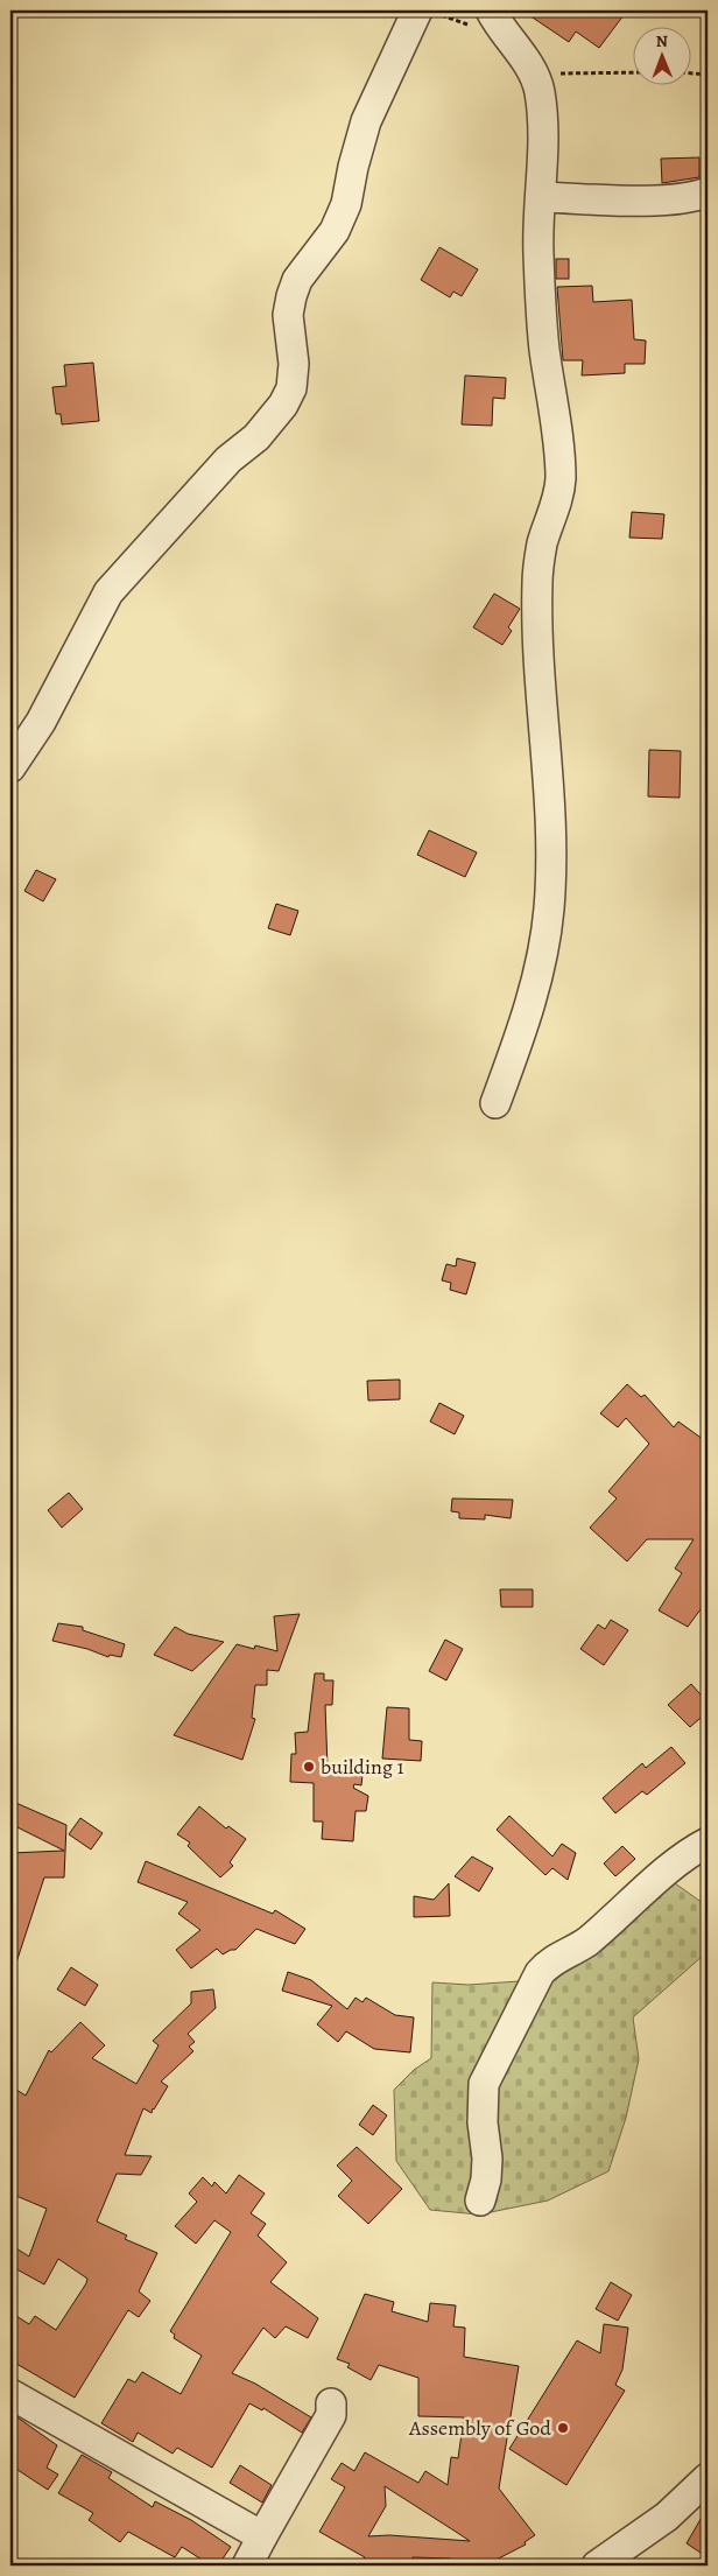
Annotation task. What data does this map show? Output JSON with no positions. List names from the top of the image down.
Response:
{
  "places": ["building 1", "Assembly of God"],
  "north": "top"
}
